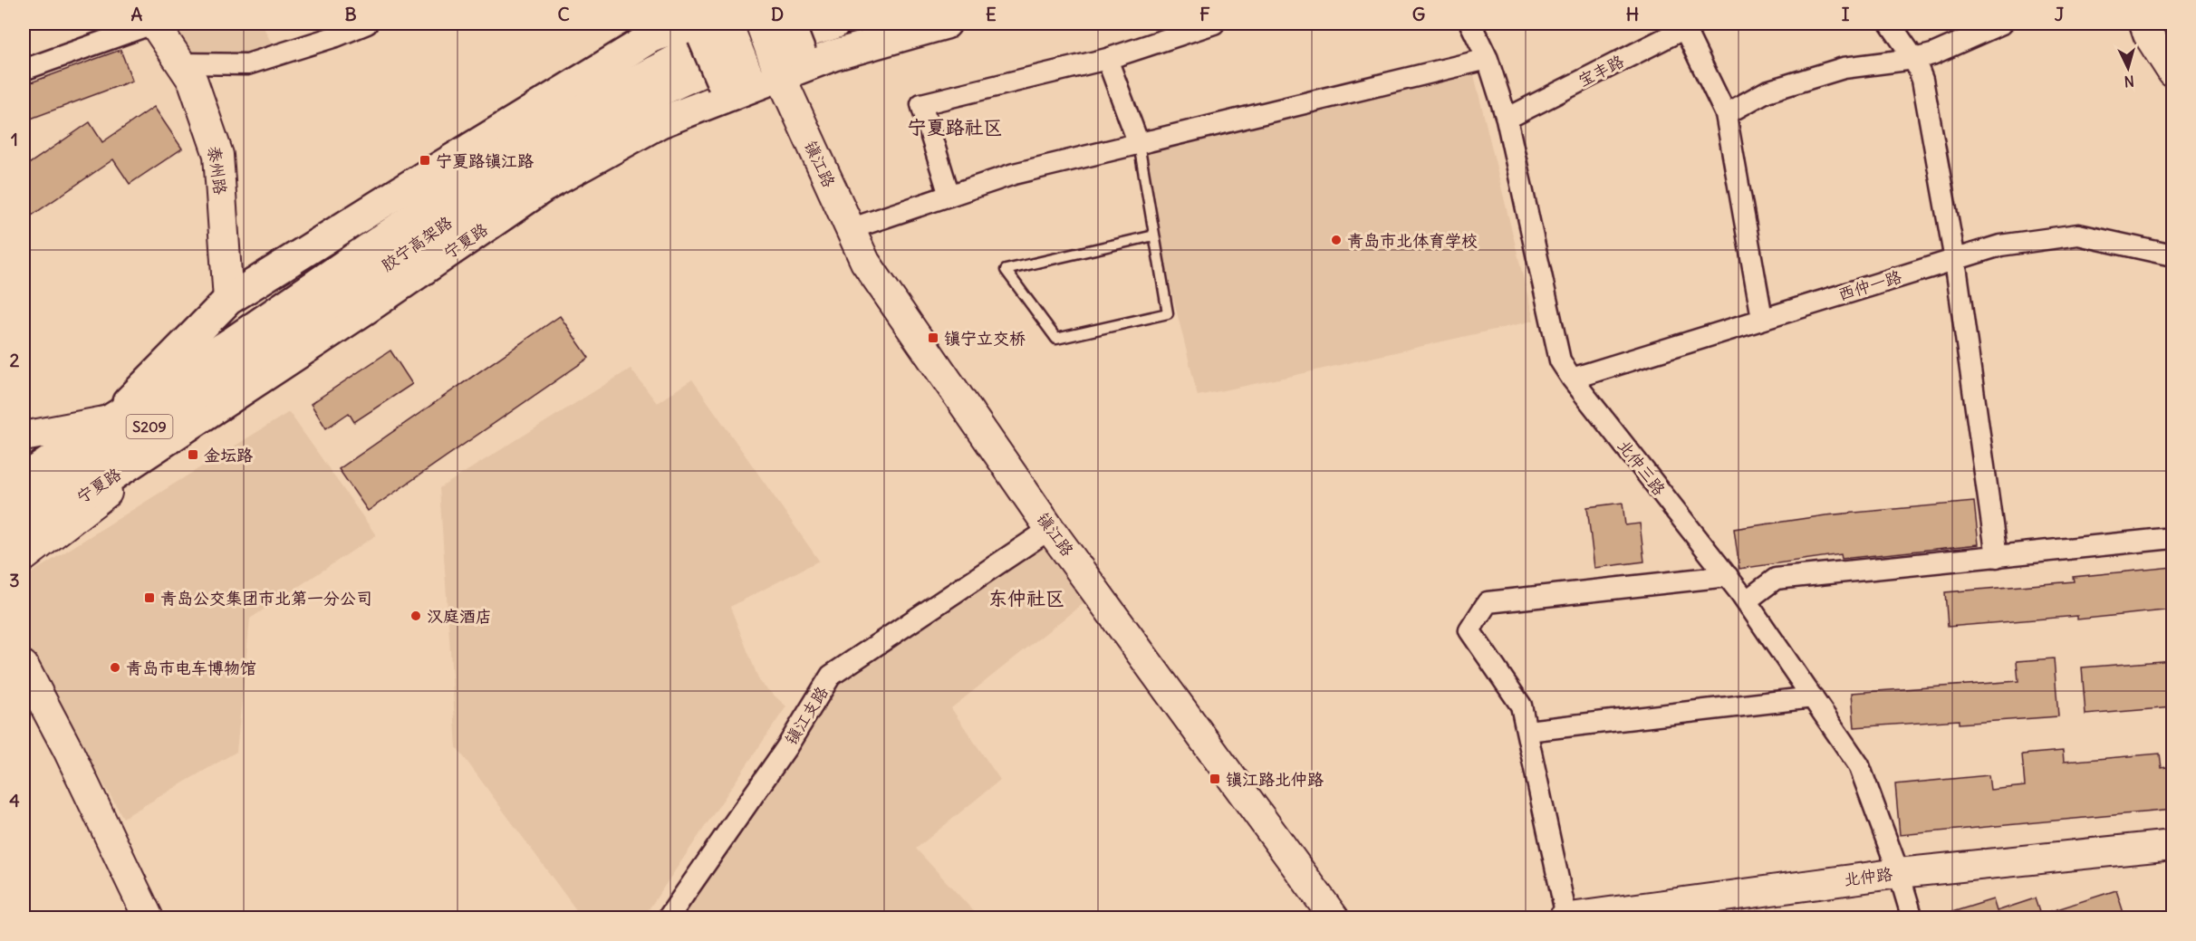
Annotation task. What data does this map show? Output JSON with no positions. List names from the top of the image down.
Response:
{
  "streets": {
    "main road": [
      "镇江路",
      "宁夏路",
      "胶宁高架路",
      "S209"
    ],
    "street": [
      "宝丰路",
      "泰州路",
      "西仲一路",
      "北仲三路",
      "镇江支路",
      "北仲路"
    ]
  },
  "crossings": [
    ["宝丰路", "北仲三路"],
    ["镇江路", "宁夏路"],
    ["镇江路", "镇江支路"],
    ["西仲一路", "北仲三路"],
    ["北仲三路", "北仲路"]
  ],
  "districts": ["宁夏路社区", "东仲社区"],
  "places": {
    "transit": [
      "宁夏路镇江路",
      "镇宁立交桥",
      "金坛路",
      "青岛公交集团市北第一分公司",
      "镇江路北仲路"
    ],
    "other": ["青岛市北体育学校", "汉庭酒店", "青岛市电车博物馆"]
  },
  "north": "bottom",
  "grid": {
    "columns": [
      "A",
      "B",
      "C",
      "D",
      "E",
      "F",
      "G",
      "H",
      "I",
      "J"
    ],
    "rows": [
      "1",
      "2",
      "3",
      "4"
    ]
  }
}
